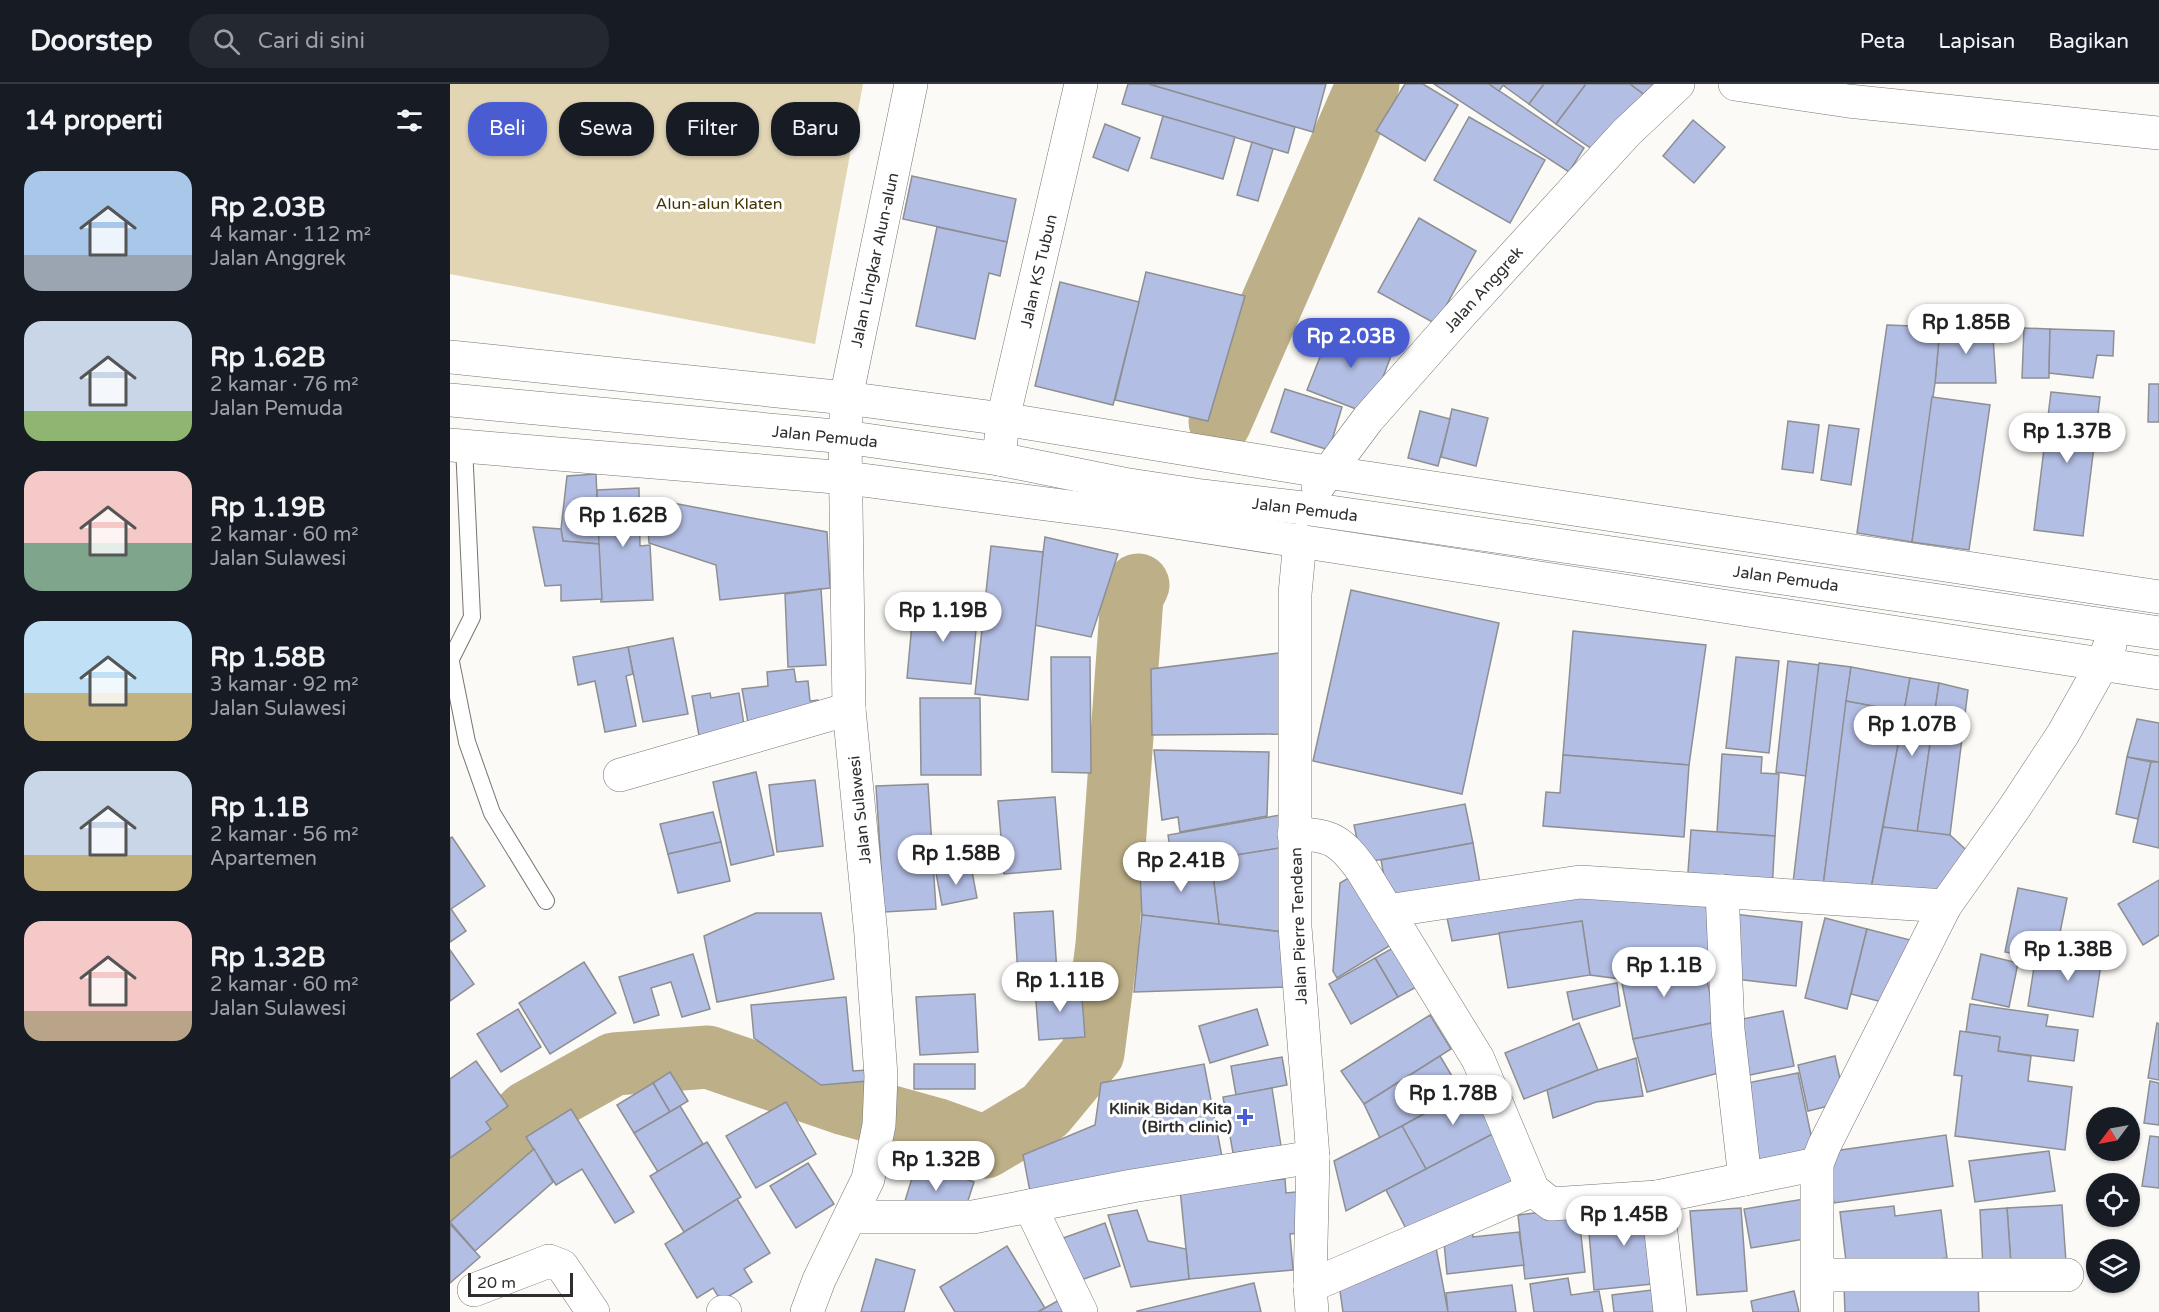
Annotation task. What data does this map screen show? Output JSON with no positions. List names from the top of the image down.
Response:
{
  "streets": {
    "street": [
      "Jalan Lingkar Alun-alun",
      "Jalan KS Tubun",
      "Jalan Anggrek",
      "Jalan Pemuda",
      "Jalan Sulawesi",
      "Jalan Pierre Tendean"
    ]
  },
  "crossings": [
    ["Jalan Lingkar Alun-alun", "Jalan Pemuda"],
    ["Jalan Lingkar Alun-alun", "Jalan Sulawesi"],
    ["Jalan KS Tubun", "Jalan Pemuda"],
    ["Jalan Anggrek", "Jalan Pemuda"],
    ["Jalan Anggrek", "Jalan Pierre Tendean"],
    ["Jalan Pemuda", "Jalan Sulawesi"],
    ["Jalan Pemuda", "Jalan Pierre Tendean"]
  ],
  "parks": ["Alun-alun Klaten"],
  "places": {
    "health": ["Klinik Bidan Kita (Birth clinic)"]
  },
  "scale_bar": "20 m",
  "north": "bottom left",
  "page": {
    "header": "Doorstep",
    "search": "Cari di sini",
    "nav": ["Peta", "Lapisan", "Bagikan"],
    "heading": "14 properti",
    "chip": [
      "Beli",
      "Sewa",
      "Filter",
      "Baru"
    ],
    "list": [
      {
        "name": "Rp 2.03B",
        "note": "4 kamar · 112 m² · Jalan Anggrek"
      },
      {
        "name": "Rp 1.62B",
        "note": "2 kamar · 76 m² · Jalan Pemuda"
      },
      {
        "name": "Rp 1.19B",
        "note": "2 kamar · 60 m² · Jalan Sulawesi"
      },
      {
        "name": "Rp 1.58B",
        "note": "3 kamar · 92 m² · Jalan Sulawesi"
      },
      {
        "name": "Rp 1.1B",
        "note": "2 kamar · 56 m² · Apartemen"
      },
      {
        "name": "Rp 1.32B",
        "note": "2 kamar · 60 m² · Jalan Sulawesi"
      }
    ],
    "price": [
      "Rp 1.85B",
      "Rp 2.03B",
      "Rp 1.37B",
      "Rp 1.62B",
      "Rp 1.19B",
      "Rp 1.07B",
      "Rp 1.58B",
      "Rp 2.41B",
      "Rp 1.38B",
      "Rp 1.1B",
      "Rp 1.11B",
      "Rp 1.78B",
      "Rp 1.32B",
      "Rp 1.45B"
    ],
    "scale": "20 m"
  }
}
